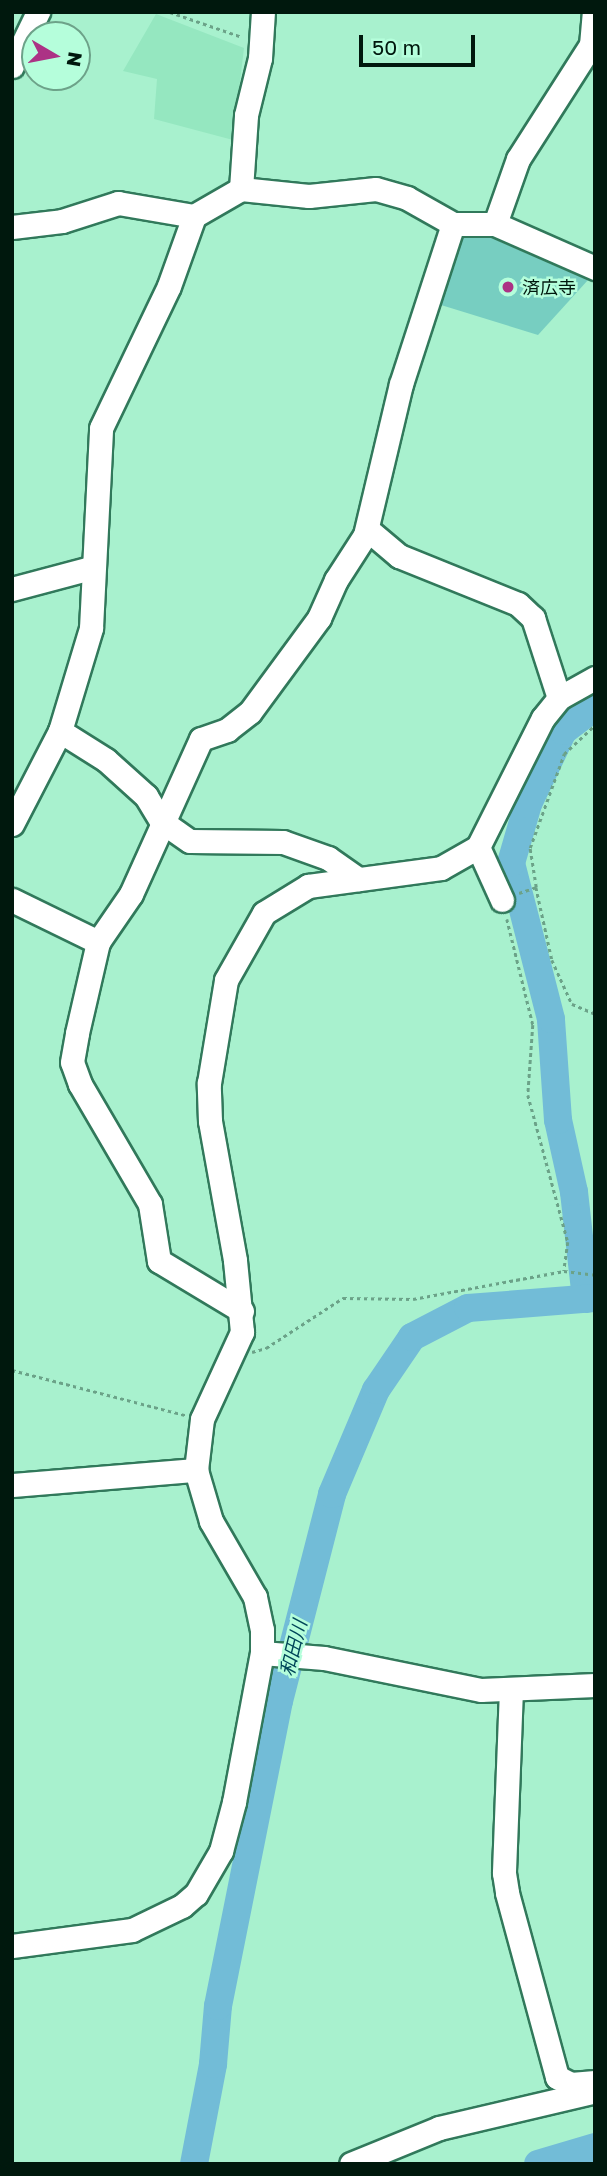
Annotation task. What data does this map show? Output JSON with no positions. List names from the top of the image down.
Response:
{
  "water": ["和田川"],
  "places": ["済広寺"],
  "scale_bar": "50 m",
  "north": "right"
}
